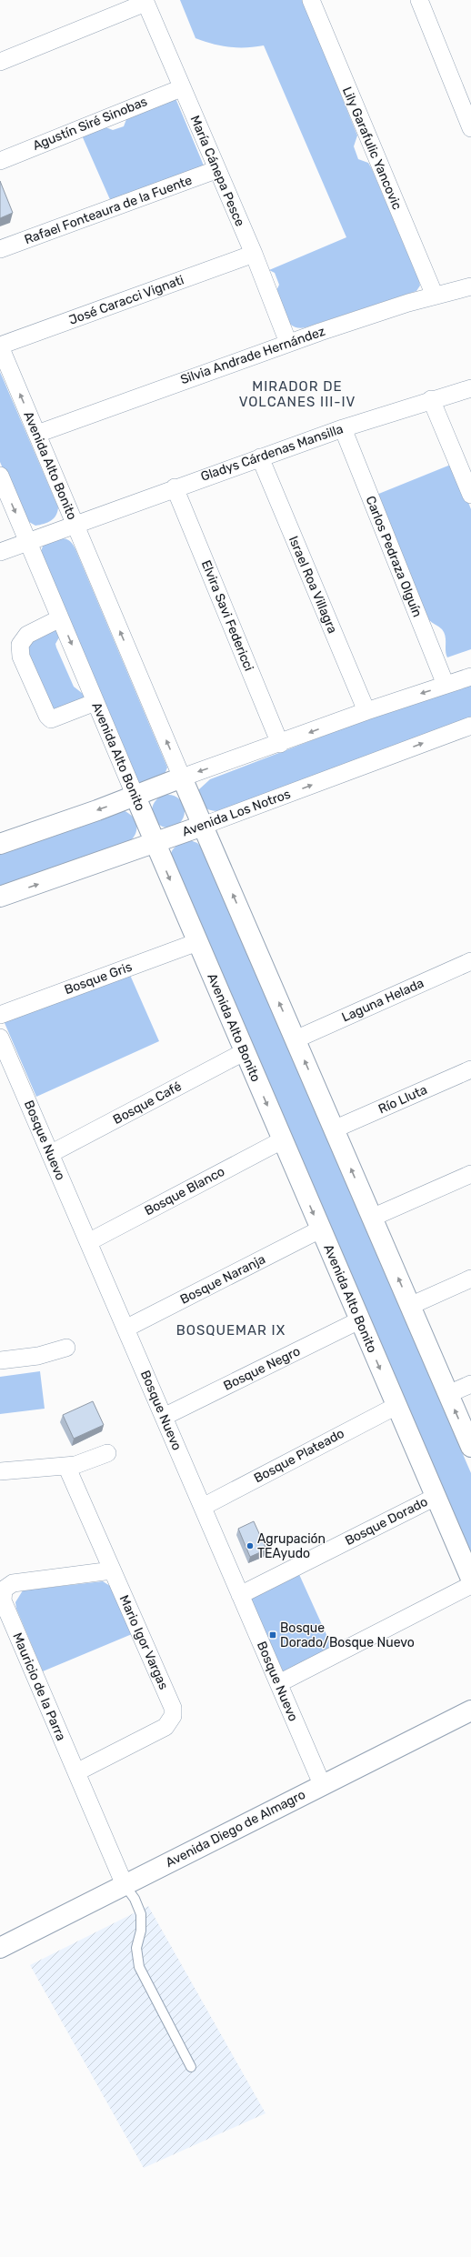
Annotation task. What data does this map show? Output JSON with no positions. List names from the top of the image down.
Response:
{
  "streets": {
    "street": [
      "Agustín Siré Sinobas",
      "Lily Garafulic Yancovic",
      "María Cánepa Pesce",
      "Rafael Fonteaura de la Fuente",
      "José Caracci Vignati",
      "Silvia Andrade Hernández",
      "Gladys Cárdenas Mansilla",
      "Avenida Alto Bonito",
      "Carlos Pedraza Olguín",
      "Israel Roa Villagra",
      "Elvira Savi Federicci",
      "Avenida Los Notros",
      "Bosque Gris",
      "Laguna Helada",
      "Río Lluta",
      "Bosque Café",
      "Bosque Nuevo",
      "Bosque Blanco",
      "Bosque Naranja",
      "Bosque Negro",
      "Bosque Plateado",
      "Bosque Dorado",
      "Mario Igor Vargas",
      "Mauricio de la Parra",
      "Avenida Diego de Almagro"
    ]
  },
  "crossings": [
    ["Agustín Siré Sinobas", "María Cánepa Pesce"],
    ["Lily Garafulic Yancovic", "Silvia Andrade Hernández"],
    ["María Cánepa Pesce", "Rafael Fonteaura de la Fuente"],
    ["María Cánepa Pesce", "José Caracci Vignati"],
    ["María Cánepa Pesce", "Silvia Andrade Hernández"],
    ["José Caracci Vignati", "Avenida Alto Bonito"],
    ["Silvia Andrade Hernández", "Avenida Alto Bonito"],
    ["Gladys Cárdenas Mansilla", "Avenida Alto Bonito"],
    ["Gladys Cárdenas Mansilla", "Carlos Pedraza Olguín"],
    ["Gladys Cárdenas Mansilla", "Israel Roa Villagra"],
    ["Gladys Cárdenas Mansilla", "Elvira Savi Federicci"],
    ["Avenida Alto Bonito", "Avenida Los Notros"],
    ["Avenida Alto Bonito", "Bosque Gris"],
    ["Avenida Alto Bonito", "Laguna Helada"],
    ["Avenida Alto Bonito", "Río Lluta"],
    ["Avenida Alto Bonito", "Bosque Café"],
    ["Avenida Alto Bonito", "Bosque Blanco"],
    ["Avenida Alto Bonito", "Bosque Naranja"],
    ["Avenida Alto Bonito", "Bosque Negro"],
    ["Avenida Alto Bonito", "Bosque Plateado"],
    ["Avenida Alto Bonito", "Bosque Dorado"],
    ["Bosque Café", "Bosque Nuevo"],
    ["Bosque Nuevo", "Bosque Blanco"],
    ["Bosque Nuevo", "Bosque Naranja"],
    ["Bosque Nuevo", "Bosque Negro"],
    ["Bosque Nuevo", "Bosque Plateado"],
    ["Bosque Nuevo", "Bosque Dorado"],
    ["Bosque Nuevo", "Avenida Diego de Almagro"],
    ["Mario Igor Vargas", "Mauricio de la Parra"],
    ["Mauricio de la Parra", "Avenida Diego de Almagro"]
  ],
  "districts": ["MIRADOR DE VOLCANES III-IV", "BOSQUEMAR IX"],
  "places": {
    "other": ["Agrupación TEAyudo"],
    "transit": ["Bosque Dorado/Bosque Nuevo"]
  }
}
